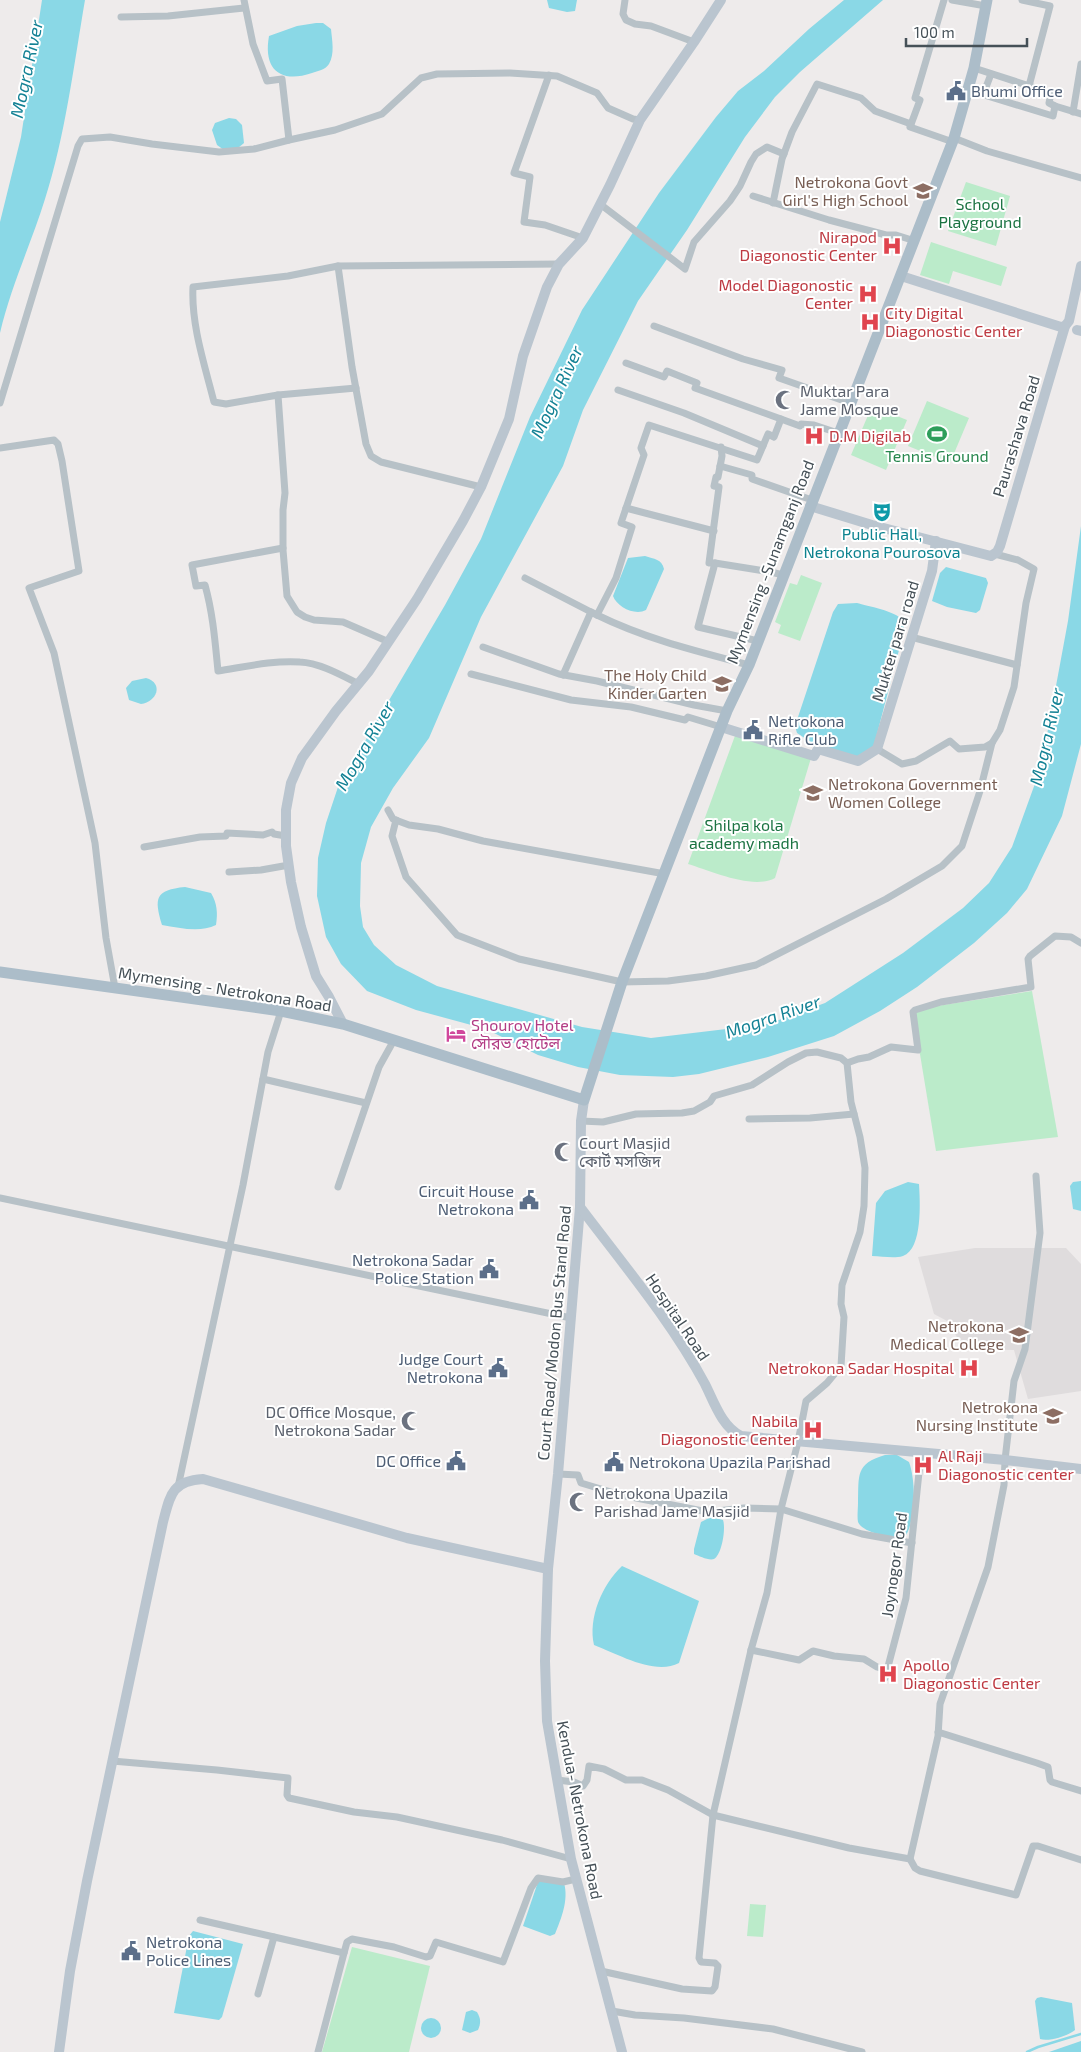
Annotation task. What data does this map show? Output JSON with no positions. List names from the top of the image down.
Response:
{
  "streets": {
    "main road": ["Mymensing -Sunamganj Road", "Mymensing - Netrokona Road"],
    "street": [
      "Paurashava Road",
      "Mukter para road",
      "Hospital Road",
      "Court Road/Modon Bus Stand Road",
      "Joynogor Road",
      "Kendua- Netrokona Road"
    ]
  },
  "crossings": [
    ["Mymensing -Sunamganj Road", "Mymensing - Netrokona Road"],
    ["Mymensing -Sunamganj Road", "Court Road/Modon Bus Stand Road"],
    ["Mymensing - Netrokona Road", "Court Road/Modon Bus Stand Road"],
    ["Hospital Road", "Court Road/Modon Bus Stand Road"],
    ["Hospital Road", "Joynogor Road"],
    ["Court Road/Modon Bus Stand Road", "Kendua- Netrokona Road"]
  ],
  "water": ["Mogra River"],
  "parks": ["School Playground", "Shilpa kola academy madh"],
  "places": {
    "public building": [
      "Bhumi Office",
      "Netrokona Rifle Club",
      "Circuit House Netrokona",
      "Netrokona Sadar Police Station",
      "Judge Court Netrokona",
      "DC Office",
      "Netrokona Upazila Parishad",
      "Netrokona Police Lines"
    ],
    "school or university": [
      "Netrokona Govt Girl's High School",
      "The Holy Child Kinder Garten",
      "Netrokona Government Women College",
      "Netrokona Medical College",
      "Netrokona Nursing Institute"
    ],
    "hospital": [
      "Nirapod Diagonostic Center",
      "Model Diagonostic Center",
      "City Digital Diagonostic Center",
      "D.M Digilab",
      "Netrokona Sadar Hospital",
      "Nabila Diagonostic Center",
      "Al Raji Diagonostic center",
      "Apollo Diagonostic Center"
    ],
    "mosque": [
      "Muktar Para Jame Mosque",
      "Court Masjid কোর্ট মসজিদ",
      "DC Office Mosque, Netrokona Sadar",
      "Netrokona Upazila Parishad Jame Masjid"
    ],
    "sports": ["Tennis Ground"],
    "theatre": ["Public Hall, Netrokona Pourosova"],
    "hotel": ["Shourov Hotel সৌরভ হোটেল"]
  },
  "scale_bar": "100 m"
}
